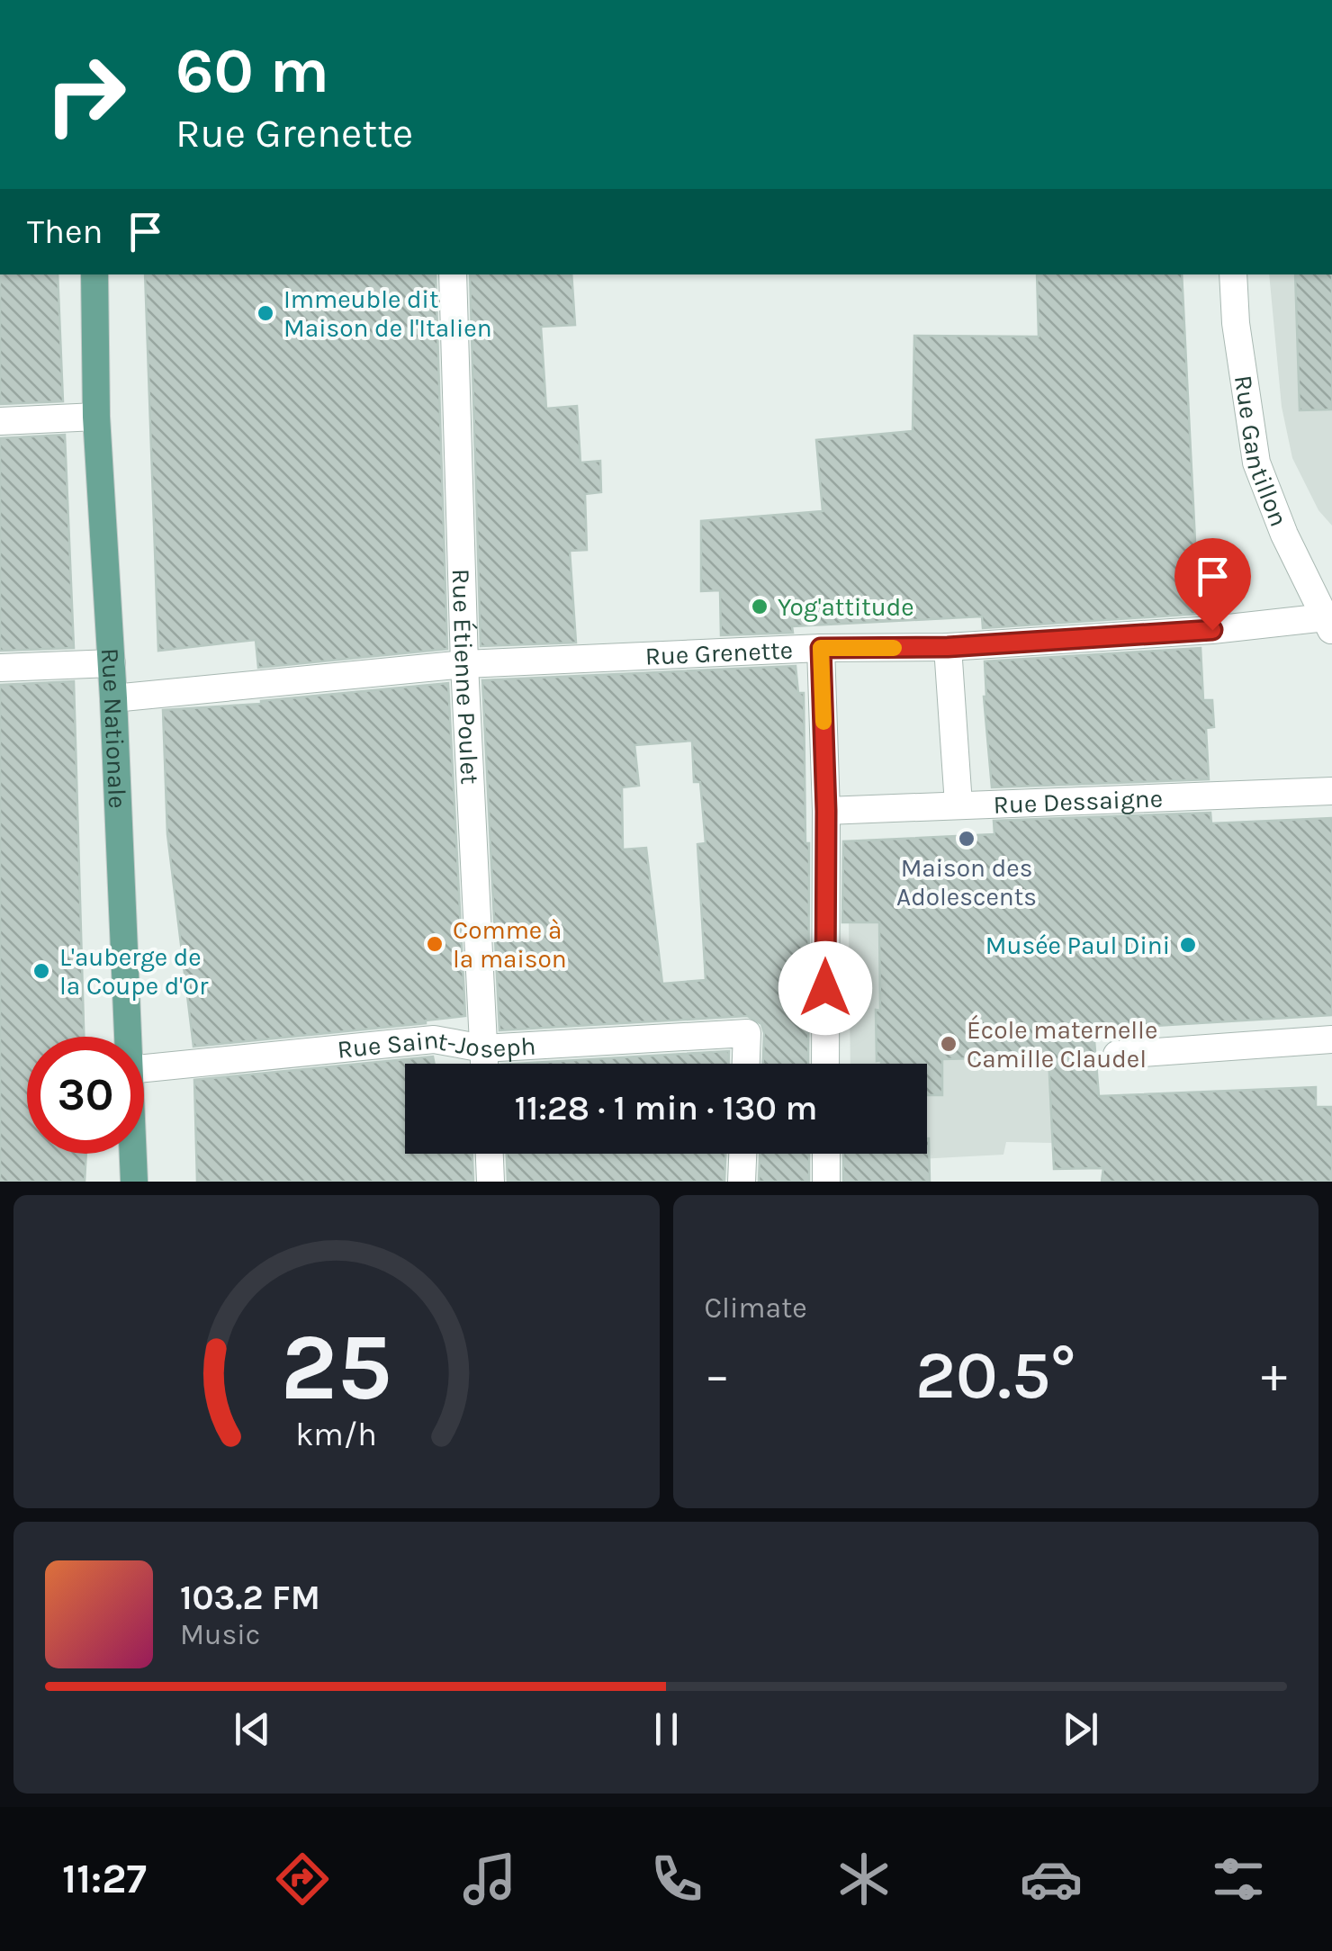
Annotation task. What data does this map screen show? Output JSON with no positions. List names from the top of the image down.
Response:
{
  "streets": {
    "main road": ["Rue Nationale"],
    "street": [
      "Rue Gantillon",
      "Rue Grenette",
      "Rue Étienne Poulet",
      "Rue Dessaigne",
      "Rue Saint-Joseph"
    ]
  },
  "crossings": [
    ["Rue Gantillon", "Rue Grenette"],
    ["Rue Grenette", "Rue Étienne Poulet"],
    ["Rue Grenette", "Rue Nationale"],
    ["Rue Étienne Poulet", "Rue Saint-Joseph"]
  ],
  "places": [
    "Immeuble dit Maison de l'Italien",
    "Yog'attitude",
    "Maison des Adolescents",
    "Comme à la maison",
    "Musée Paul Dini",
    "L'auberge de la Coupe d'Or",
    "École maternelle Camille Claudel"
  ],
  "page": {
    "turn": ["60 m", "Rue Grenette"],
    "then": "Then",
    "limit": "30",
    "trip": "11:28 · 1 min · 130 m",
    "tile": "Climate",
    "heat": ["−", "20.5°", "+"],
    "song": ["103.2 FM", "Music"],
    "tabs": "11:27",
    "gauge": ["25", "km/h"]
  }
}
